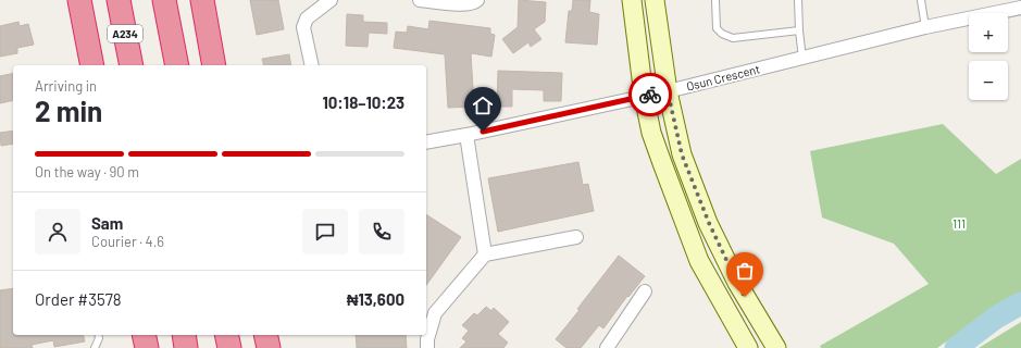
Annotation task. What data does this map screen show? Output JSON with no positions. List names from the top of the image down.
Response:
{
  "streets": {
    "highway": ["A234"],
    "street": ["Osun Crescent"]
  },
  "parks": ["111"],
  "page": {
    "map_buttons": ["+", "−"],
    "heading": ["2 min", "Arriving in", "10:18–10:23"],
    "panel": [
      "Sam",
      "Courier · 4.6",
      "Order #3578",
      "₦13,600"
    ],
    "bar": "On the way · 90 m"
  }
}
